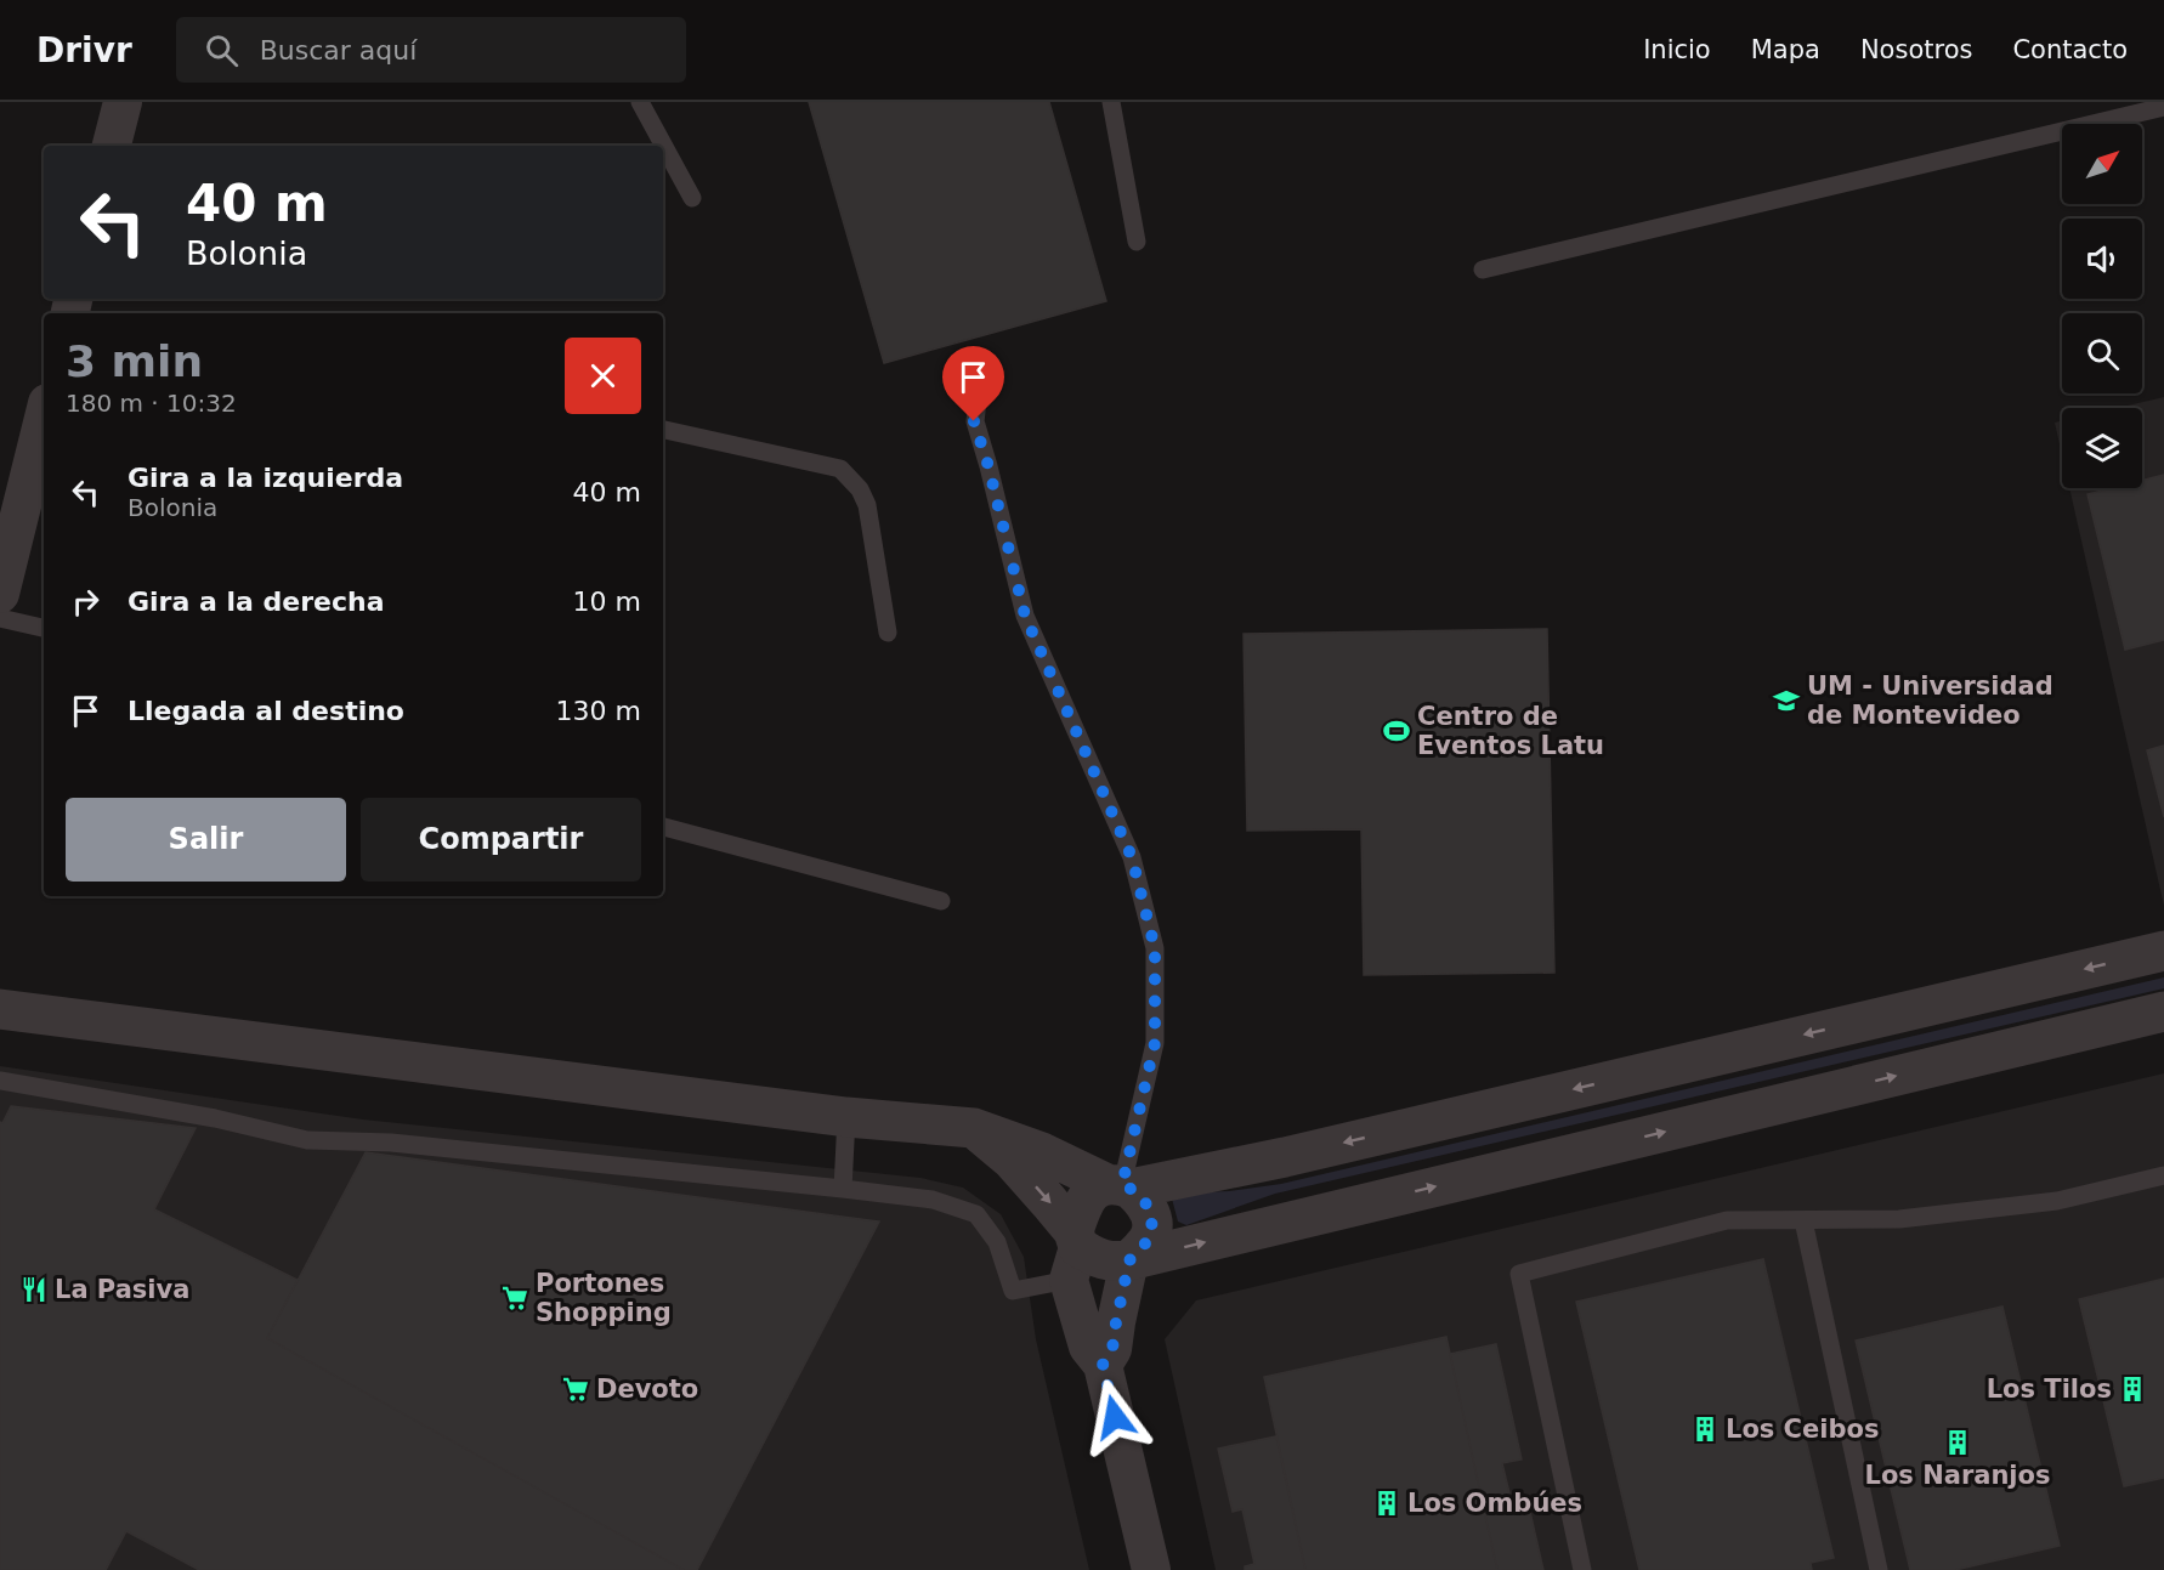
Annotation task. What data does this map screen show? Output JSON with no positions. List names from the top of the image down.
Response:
{
  "places": {
    "school or university": ["UM - Universidad de Montevideo"],
    "sports": ["Centro de Eventos Latu"],
    "restaurant": ["La Pasiva"],
    "supermarket": ["Portones Shopping", "Devoto"],
    "building": [
      "Los Tilos",
      "Los Ceibos",
      "Los Naranjos",
      "Los Ombúes"
    ]
  },
  "north": "top right",
  "page": {
    "header": "Drivr",
    "search": "Buscar aquí",
    "nav": [
      "Inicio",
      "Mapa",
      "Nosotros",
      "Contacto"
    ],
    "turn": ["40 m", "Bolonia"],
    "heading": ["3 min", "180 m · 10:32"],
    "list": [
      {
        "name": "Gira a la izquierda",
        "note": "Bolonia",
        "value": "40 m"
      },
      {
        "name": "Gira a la derecha",
        "value": "10 m"
      },
      {
        "name": "Llegada al destino",
        "value": "130 m"
      }
    ],
    "buttons": ["Salir", "Compartir"]
  }
}
